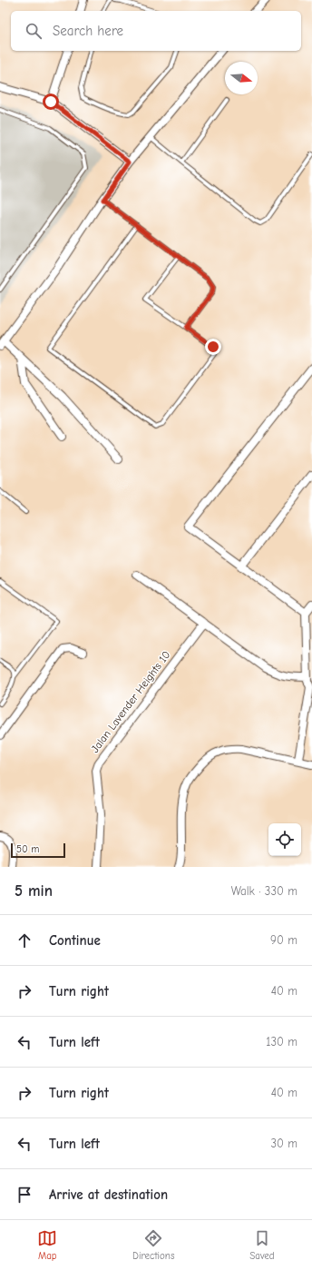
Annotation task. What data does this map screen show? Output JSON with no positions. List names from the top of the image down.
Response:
{
  "streets": {
    "street": ["Jalan Lavender Heights 10"]
  },
  "scale_bar": "50 m",
  "north": "right",
  "page": {
    "search": "Search here",
    "scale": "50 m",
    "heading": ["5 min", "Walk · 330 m"],
    "list": [
      ["Continue", "90 m"],
      ["Turn right", "40 m"],
      ["Turn left", "130 m"],
      ["Turn right", "40 m"],
      ["Turn left", "30 m"],
      "Arrive at destination"
    ],
    "nav": ["Map", "Directions", "Saved"]
  }
}
